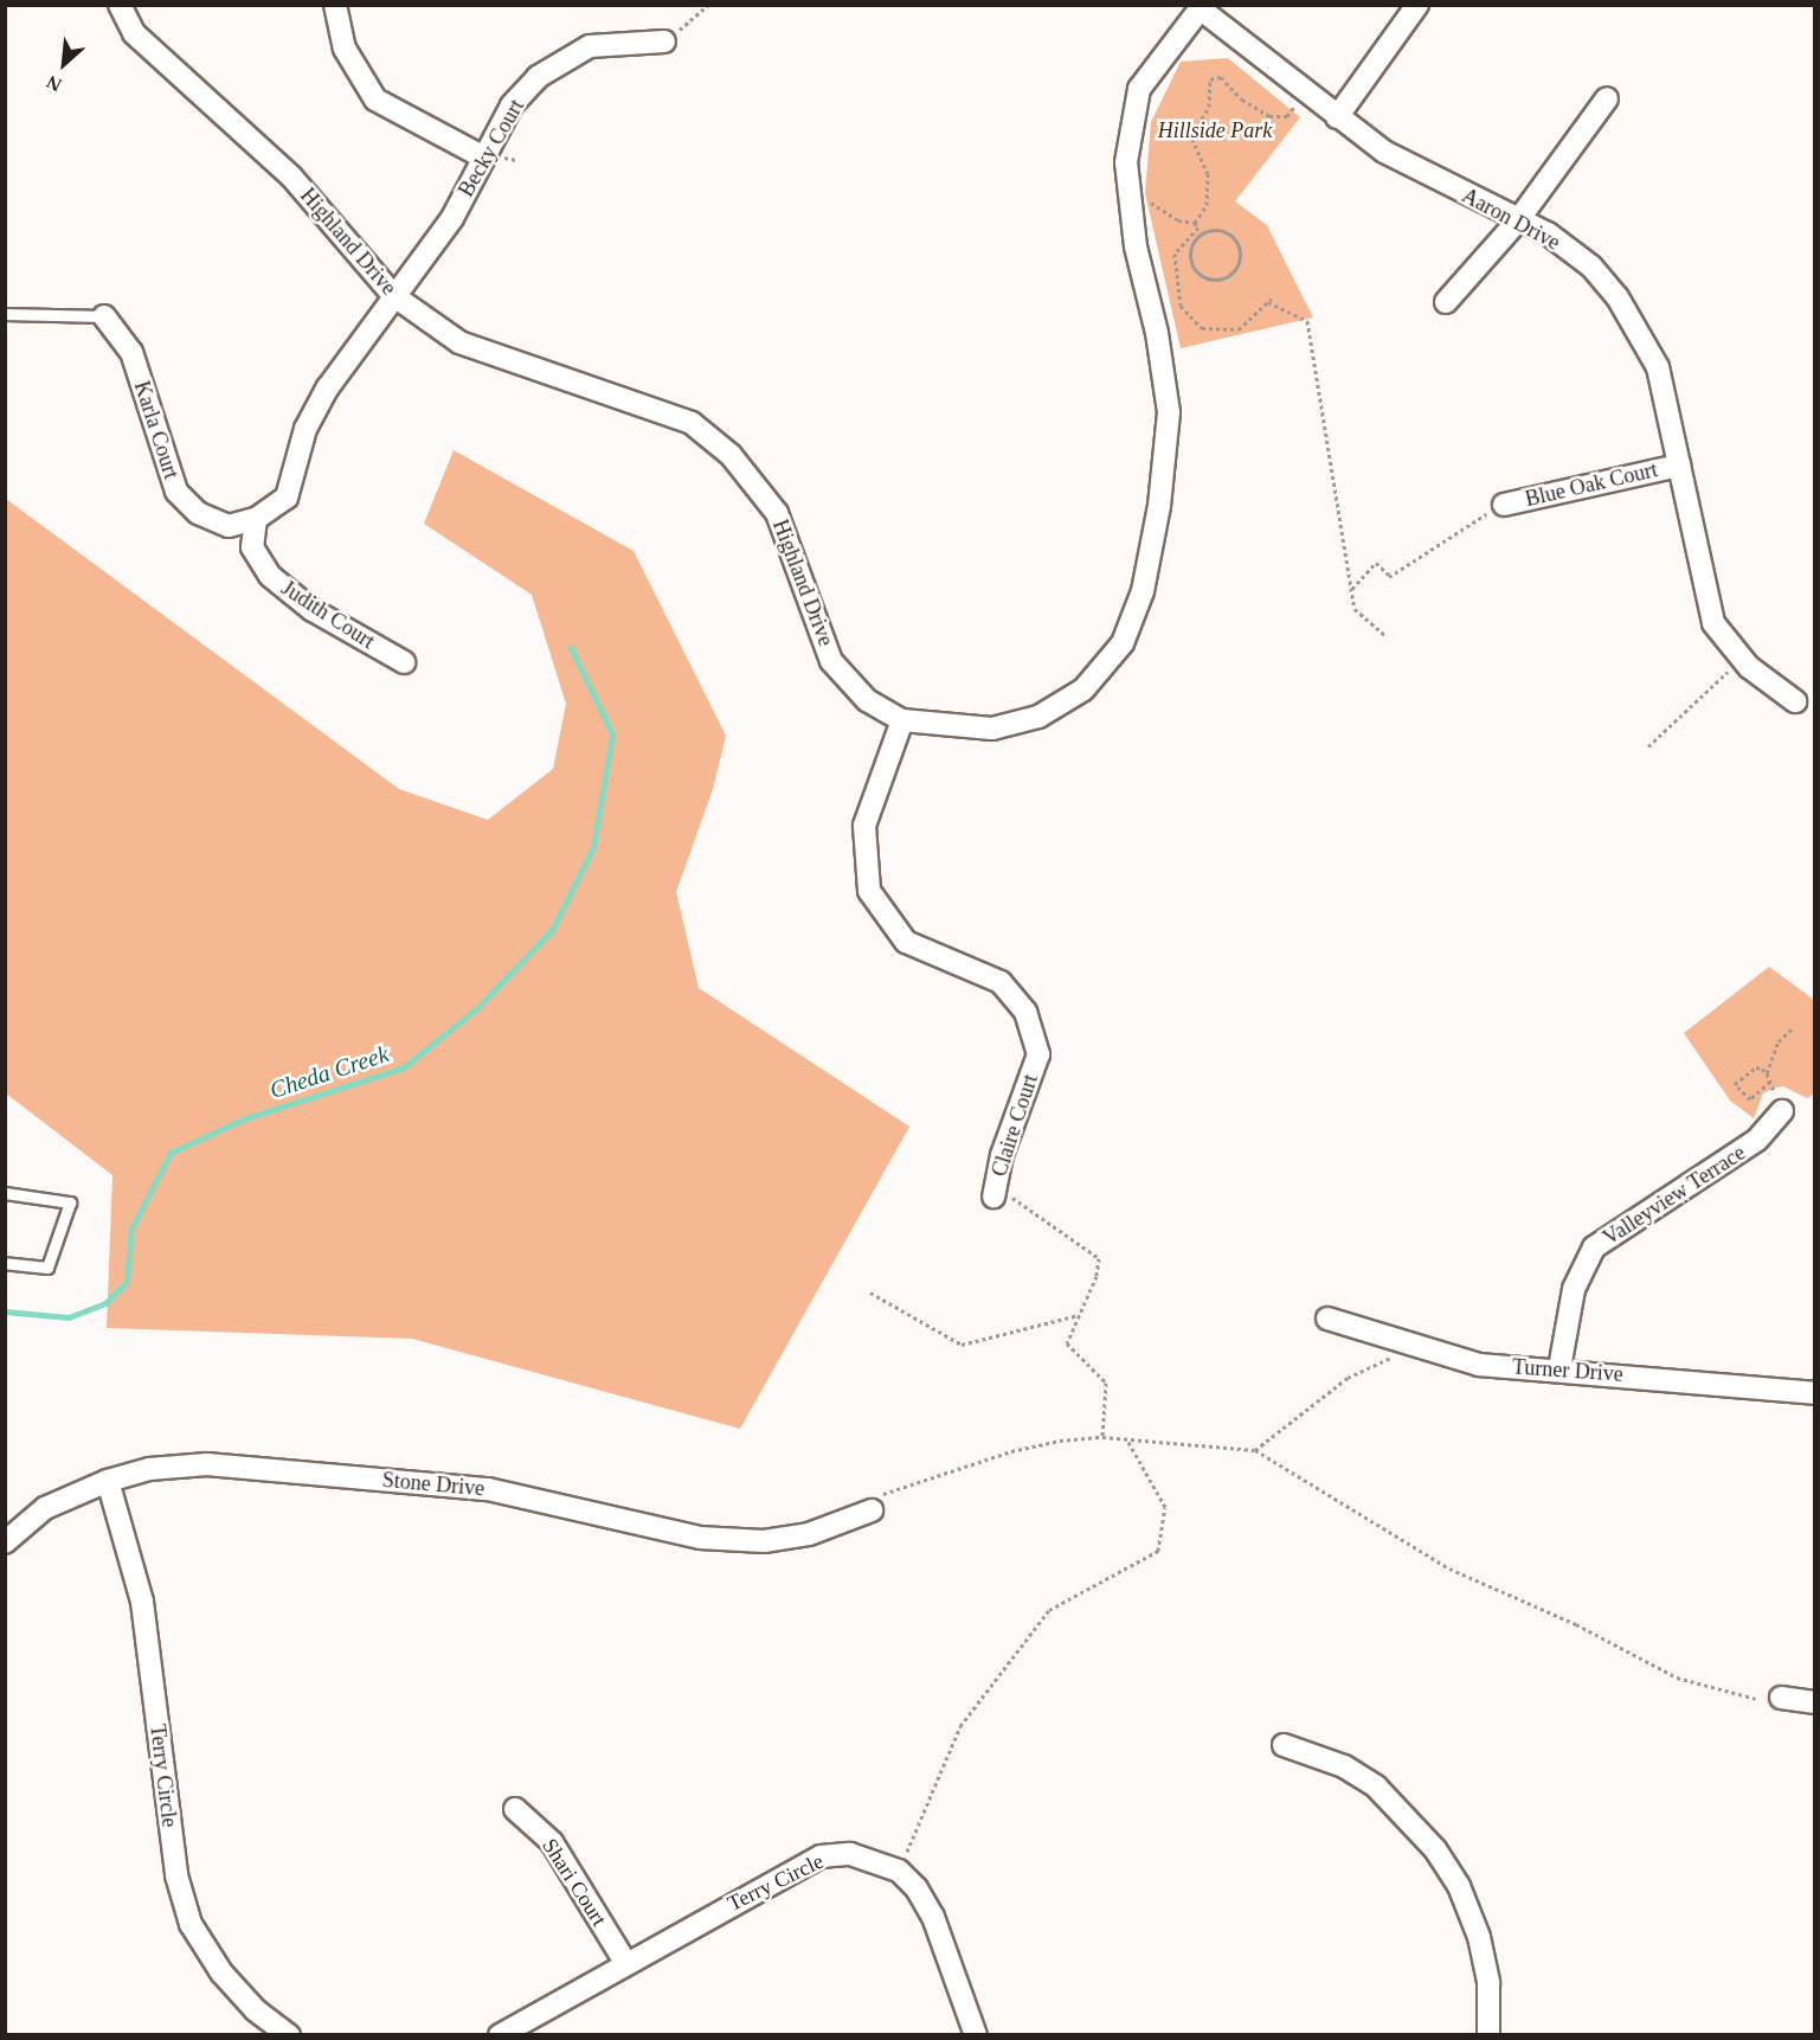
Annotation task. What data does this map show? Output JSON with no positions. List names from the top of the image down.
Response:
{
  "streets": {
    "street": [
      "Becky Court",
      "Aaron Drive",
      "Highland Drive",
      "Karla Court",
      "Blue Oak Court",
      "Judith Court",
      "Claire Court",
      "Valleyview Terrace",
      "Turner Drive",
      "Stone Drive",
      "Terry Circle",
      "Shari Court"
    ]
  },
  "crossings": [
    ["Becky Court", "Highland Drive"],
    ["Becky Court", "Karla Court"],
    ["Aaron Drive", "Highland Drive"],
    ["Aaron Drive", "Blue Oak Court"],
    ["Highland Drive", "Karla Court"],
    ["Highland Drive", "Claire Court"],
    ["Karla Court", "Judith Court"],
    ["Valleyview Terrace", "Turner Drive"],
    ["Stone Drive", "Terry Circle"],
    ["Terry Circle", "Shari Court"]
  ],
  "water": ["Cheda Creek"],
  "parks": ["Hillside Park"],
  "north": "bottom left"
}
